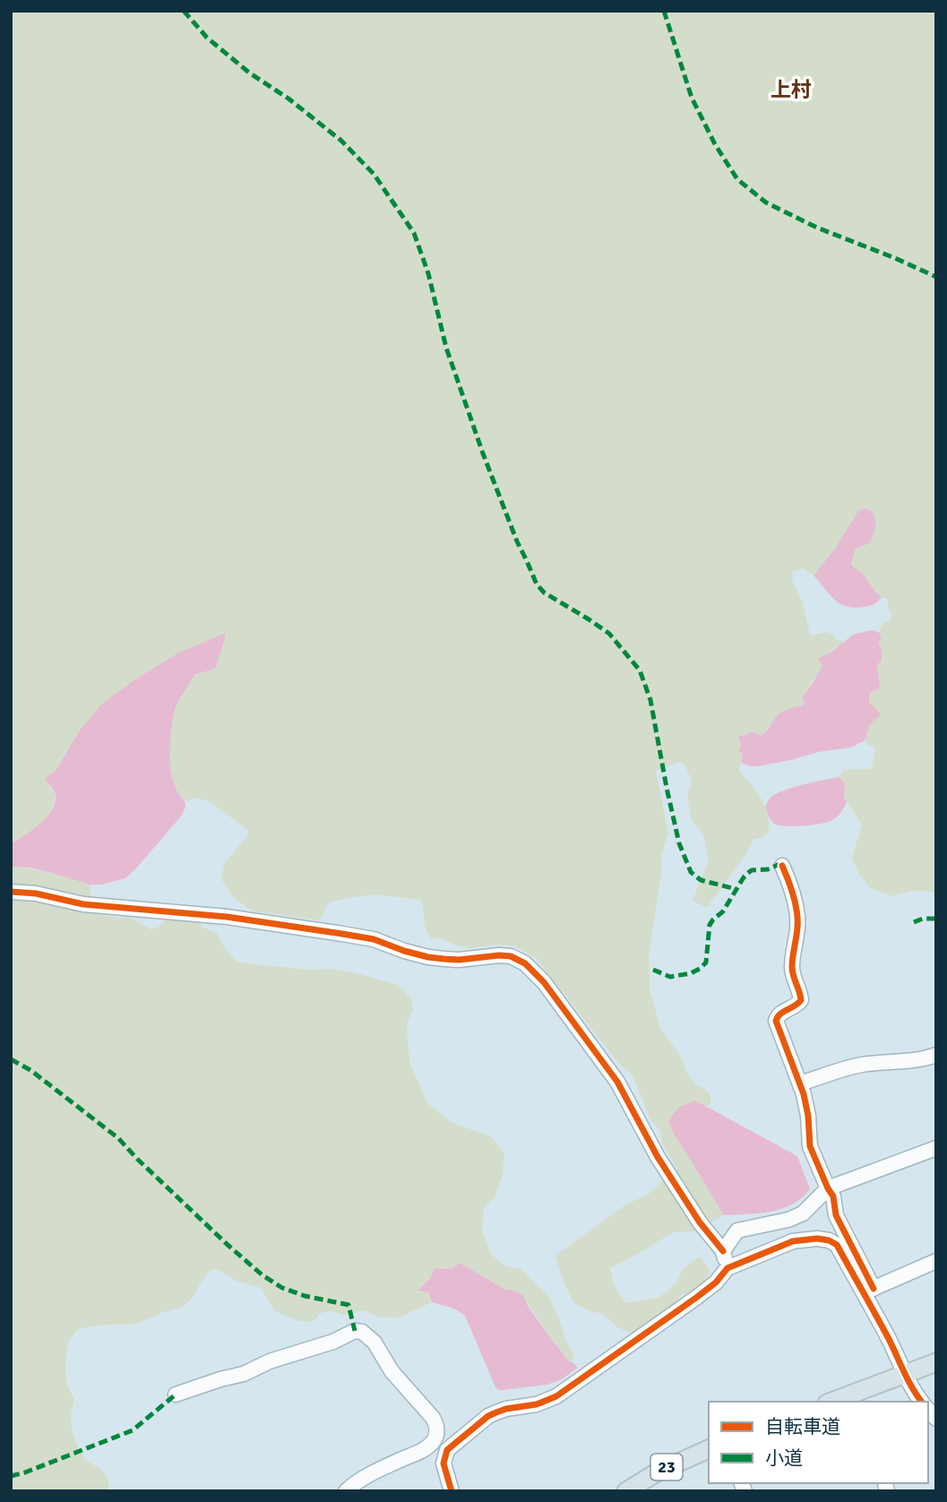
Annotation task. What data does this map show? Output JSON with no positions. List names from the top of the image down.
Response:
{
  "streets": {
    "main road": ["23"]
  },
  "districts": ["上村"],
  "legend": ["自転車道", "小道"]
}
